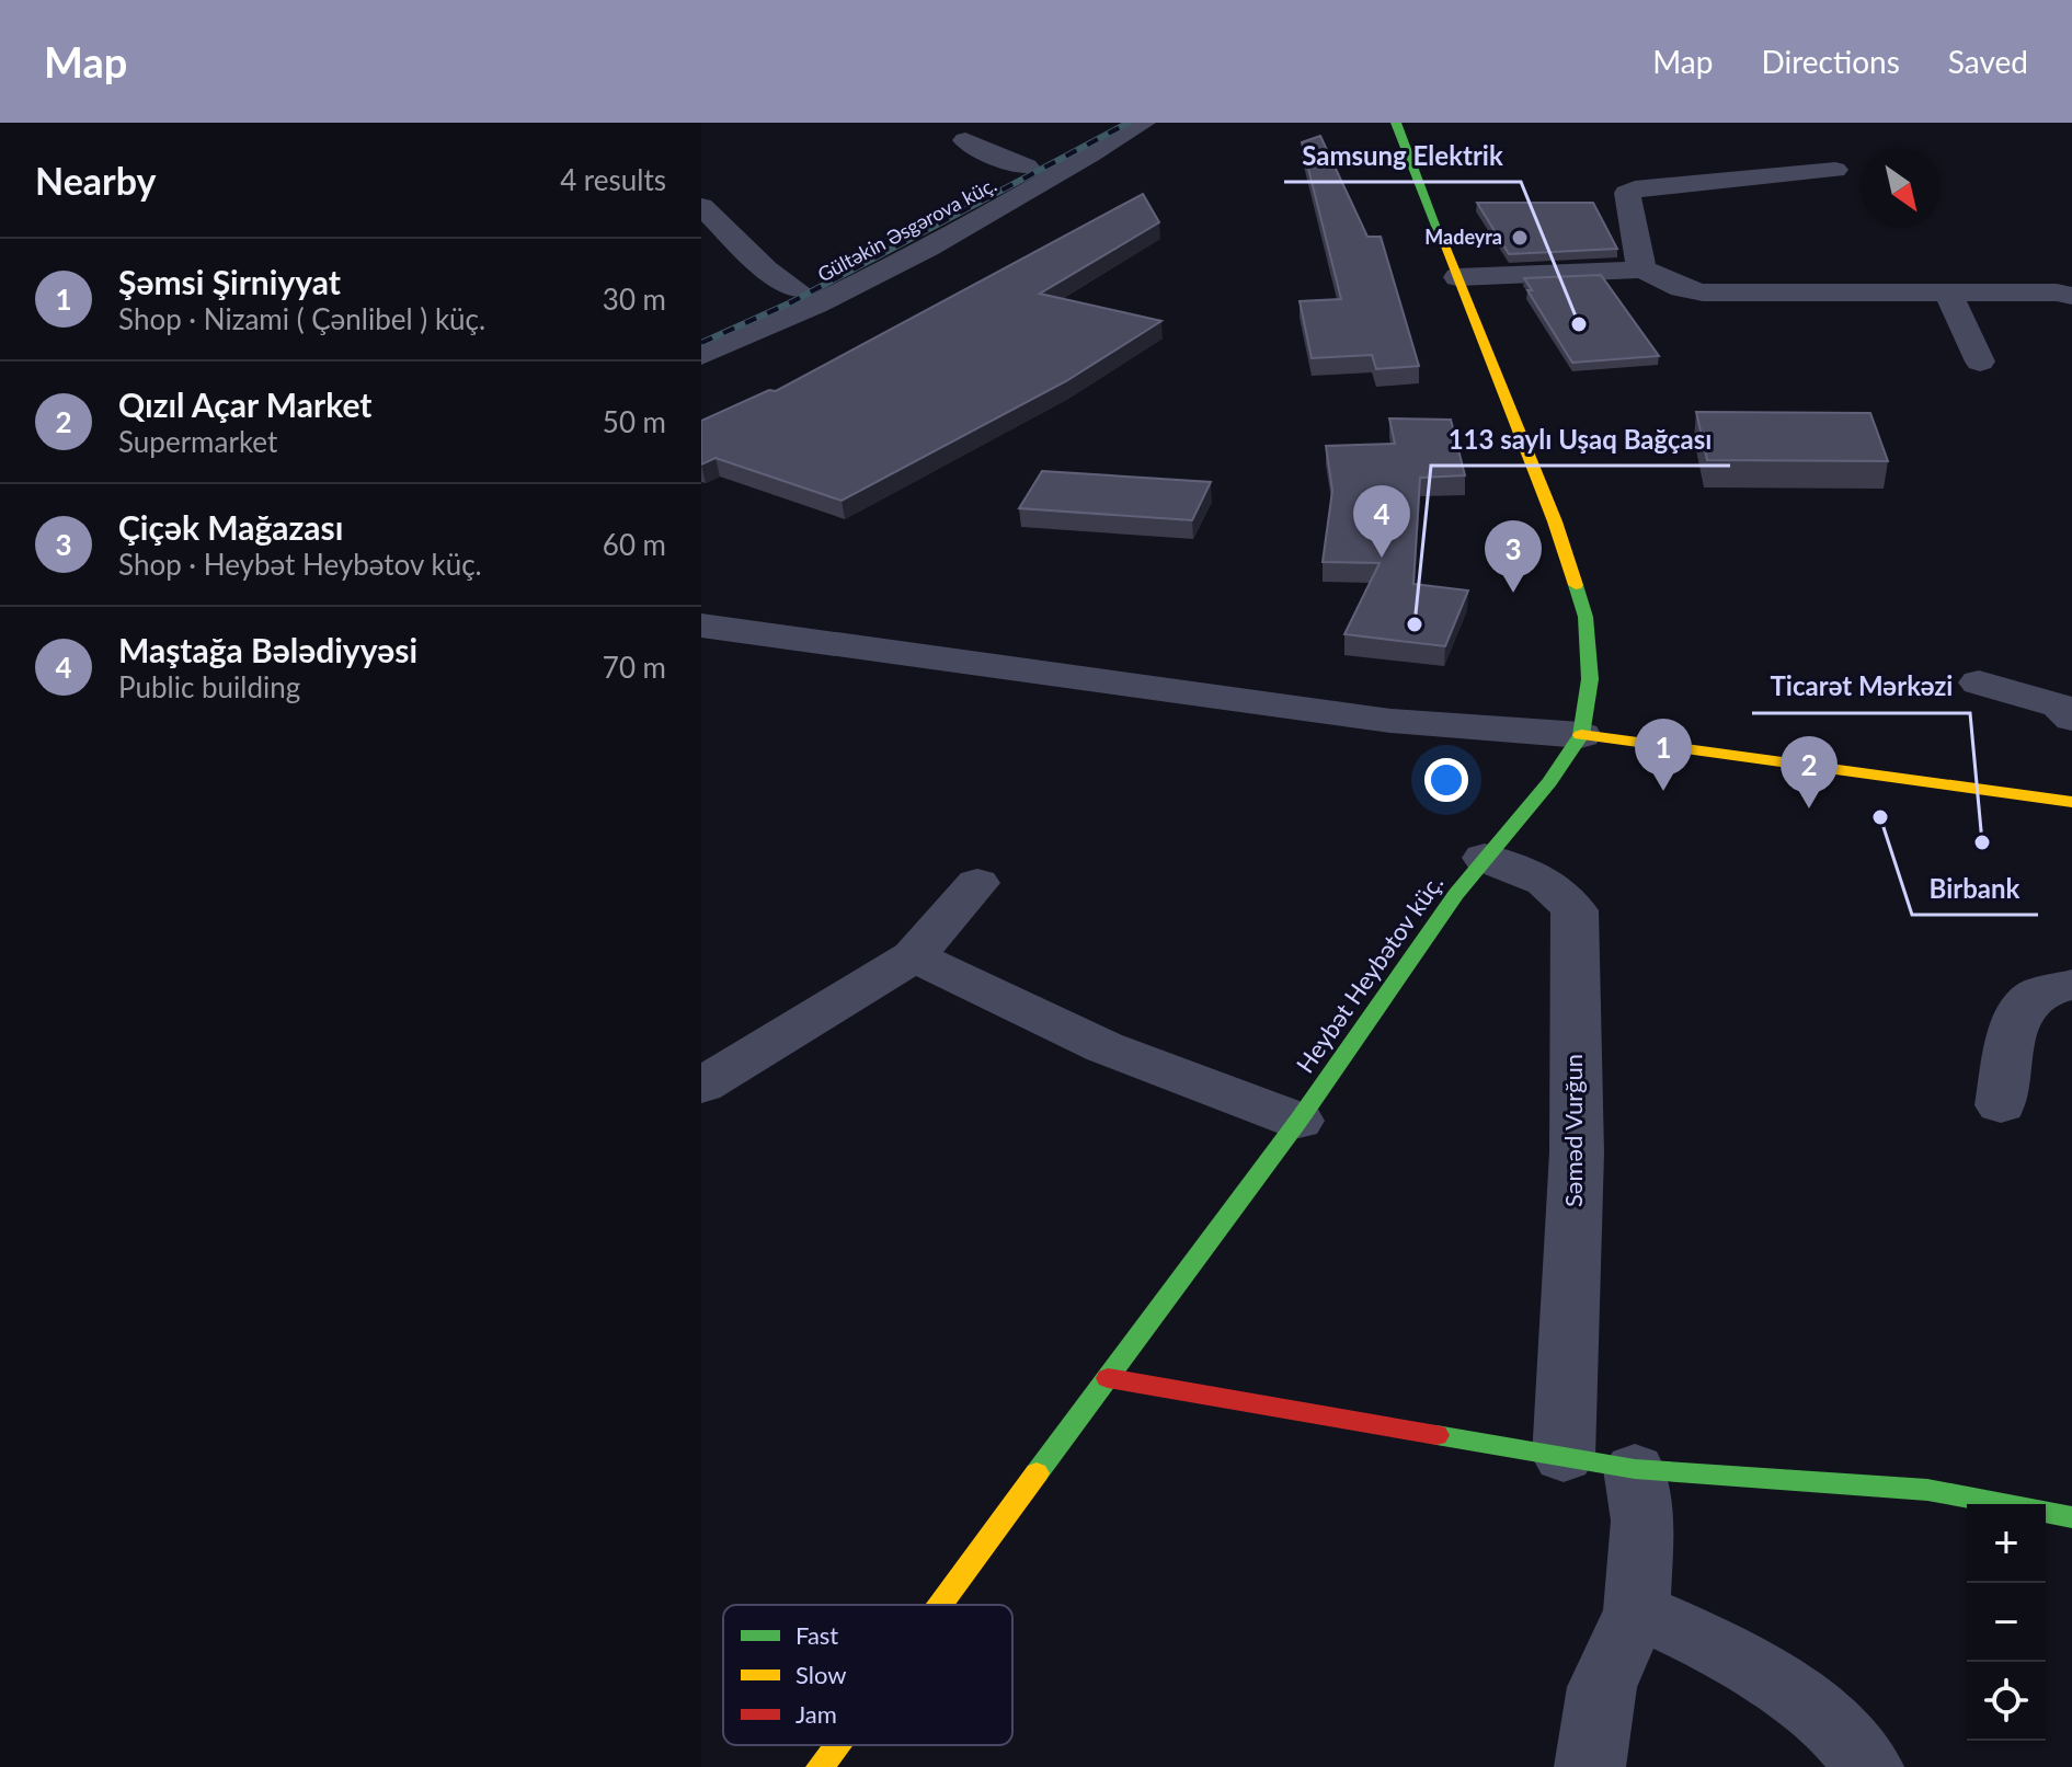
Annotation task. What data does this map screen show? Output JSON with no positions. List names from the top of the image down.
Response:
{
  "streets": {
    "main road": ["Heybət Heybətov küç."],
    "street": ["Gültəkin Əsgərova küç.", "Səməd Vurğun"]
  },
  "crossings": [
    ["Heybət Heybətov küç.", "Səməd Vurğun"]
  ],
  "places": [
    "Madeyra",
    "Samsung Elektrik",
    "113 saylı Uşaq Bağçası",
    "Birbank",
    "Ticarət Mərkəzi"
  ],
  "legend": ["Fast", "Slow", "Jam"],
  "north": "bottom right",
  "page": {
    "header": "Map",
    "nav": ["Map", "Directions", "Saved"],
    "heading": ["Nearby", "4 results"],
    "list": [
      {
        "mark": "1",
        "name": "Şəmsi Şirniyyat",
        "note": "Shop · Nizami ( Çənlibel ) küç.",
        "value": "30 m"
      },
      {
        "mark": "2",
        "name": "Qızıl Açar Market",
        "note": "Supermarket",
        "value": "50 m"
      },
      {
        "mark": "3",
        "name": "Çiçək Mağazası",
        "note": "Shop · Heybət Heybətov küç.",
        "value": "60 m"
      },
      {
        "mark": "4",
        "name": "Maştağa Bələdiyyəsi",
        "note": "Public building",
        "value": "70 m"
      }
    ],
    "pins": [
      "4",
      "3",
      "1",
      "2"
    ],
    "map_buttons": ["+", "−"]
  }
}
